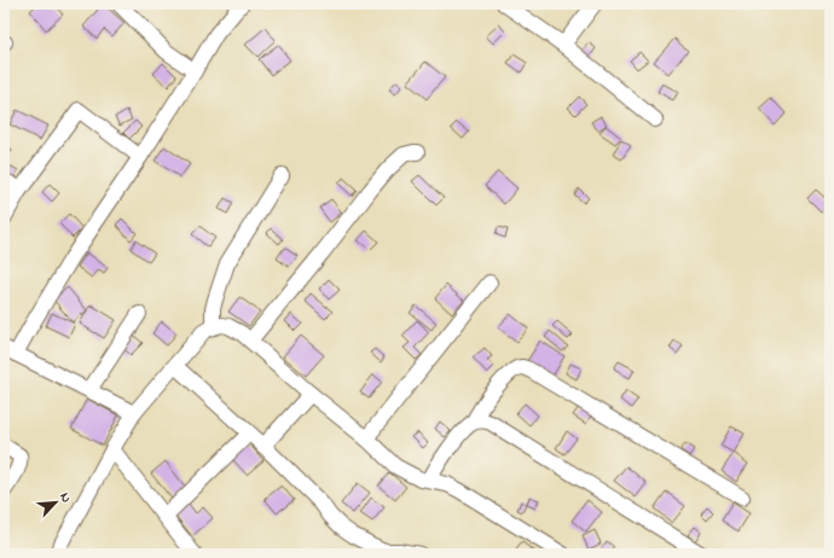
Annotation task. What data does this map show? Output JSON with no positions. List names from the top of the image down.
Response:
{
  "north": "top right"
}
